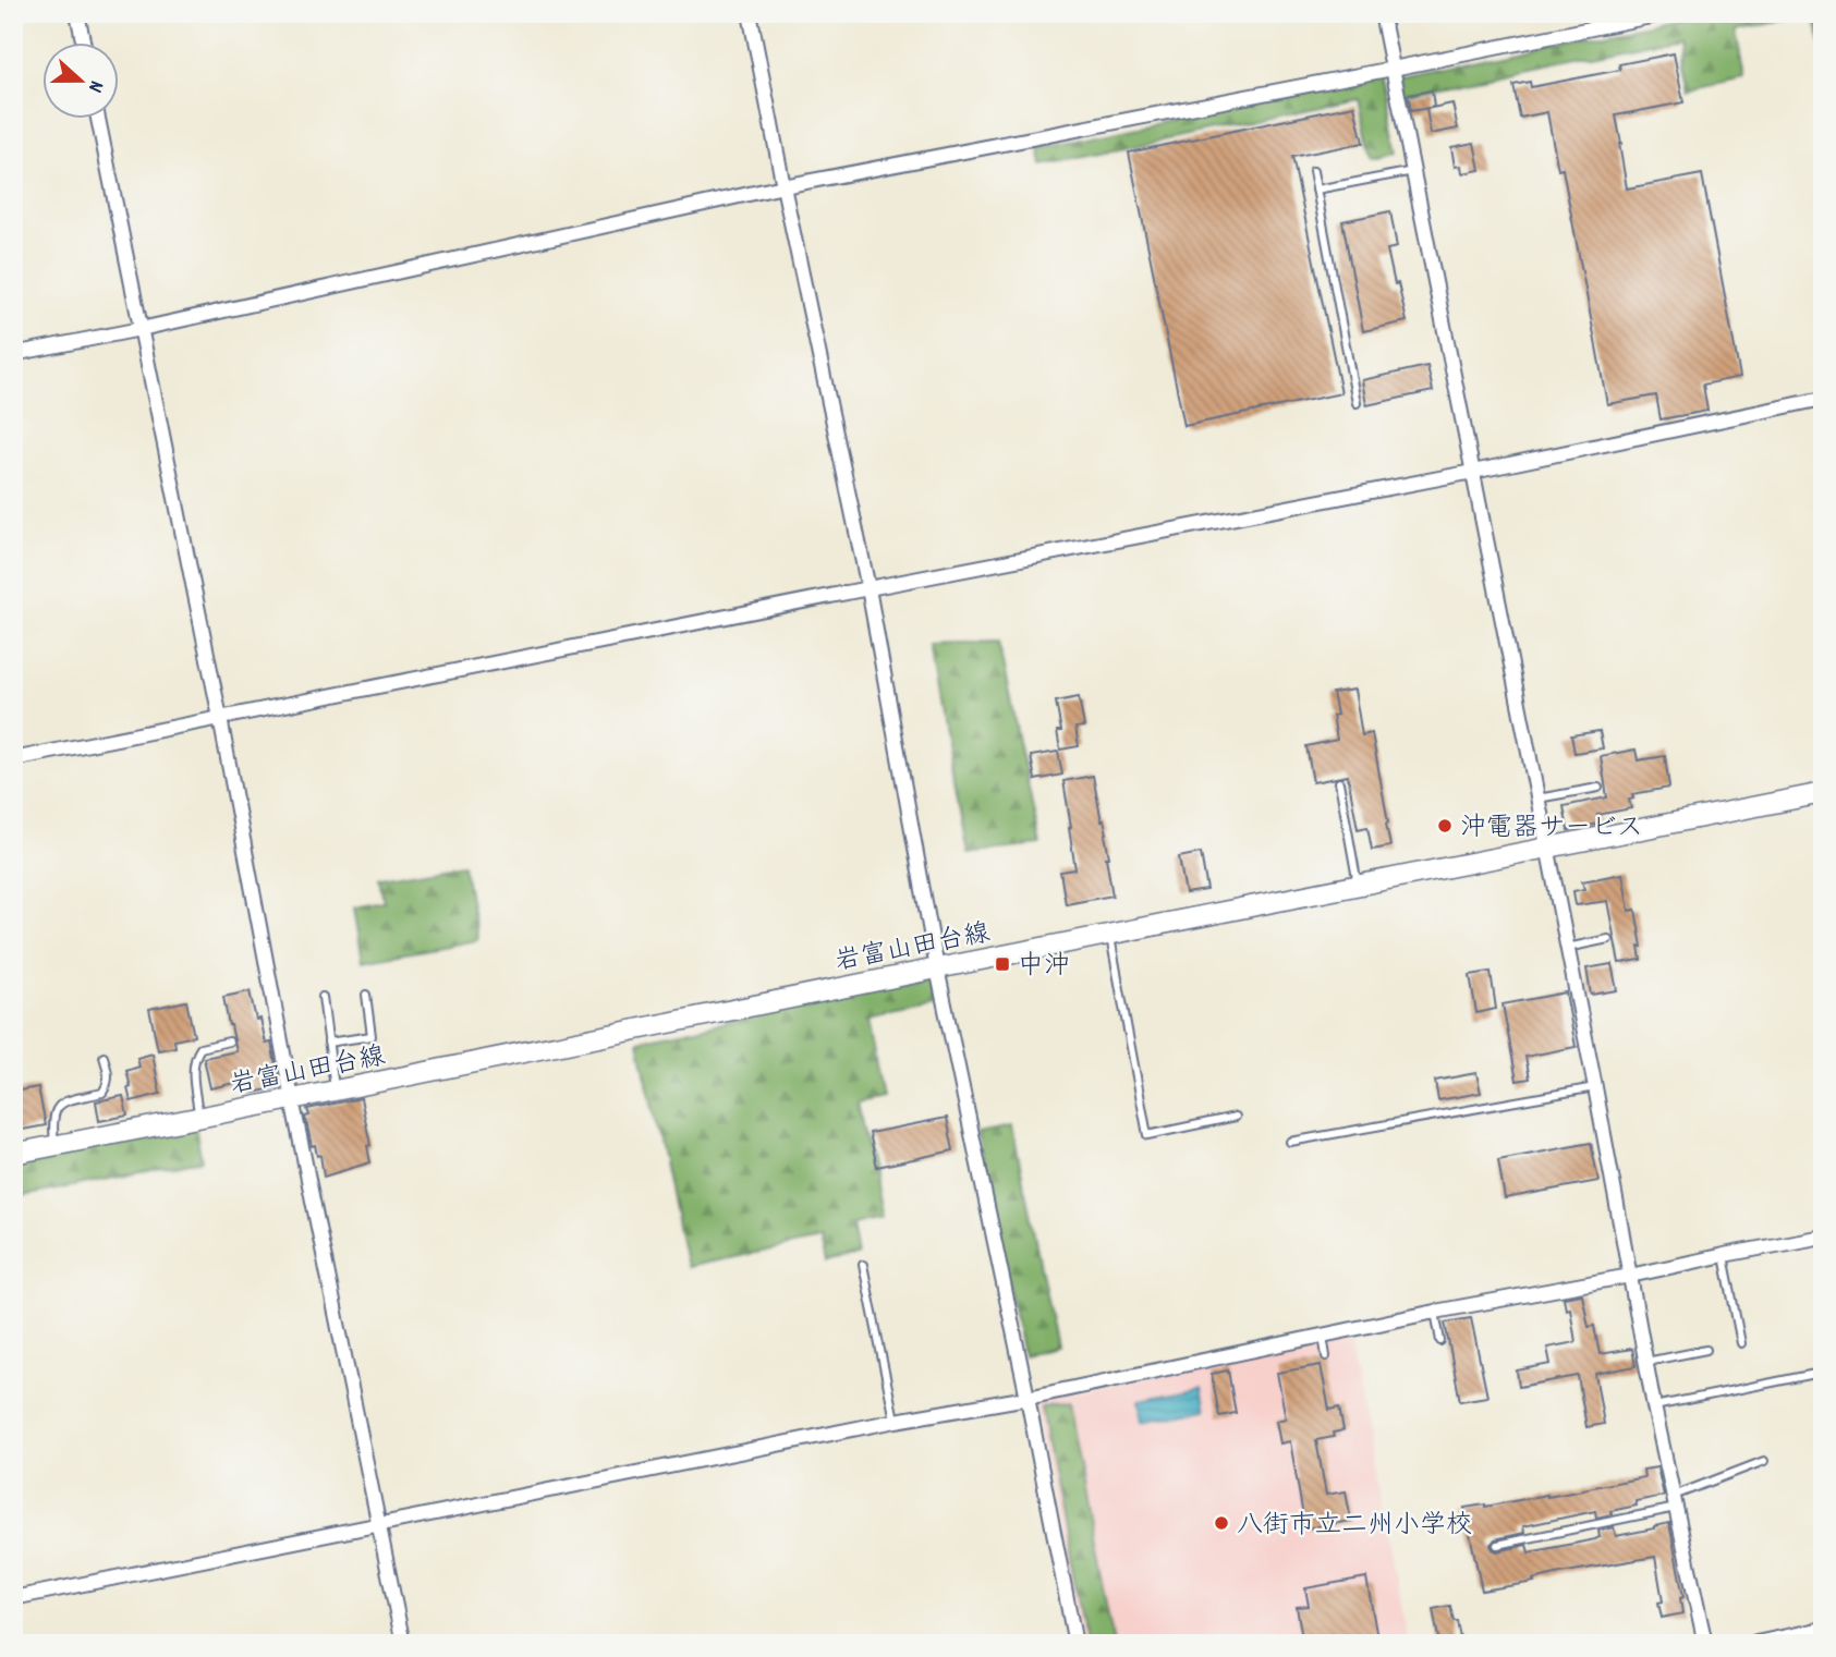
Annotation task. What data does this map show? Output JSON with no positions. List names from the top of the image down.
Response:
{
  "streets": {
    "main road": ["岩富山田台線"]
  },
  "places": {
    "other": ["沖電器サービス", "八街市立二州小学校"],
    "transit": ["中沖"]
  },
  "north": "right"
}
